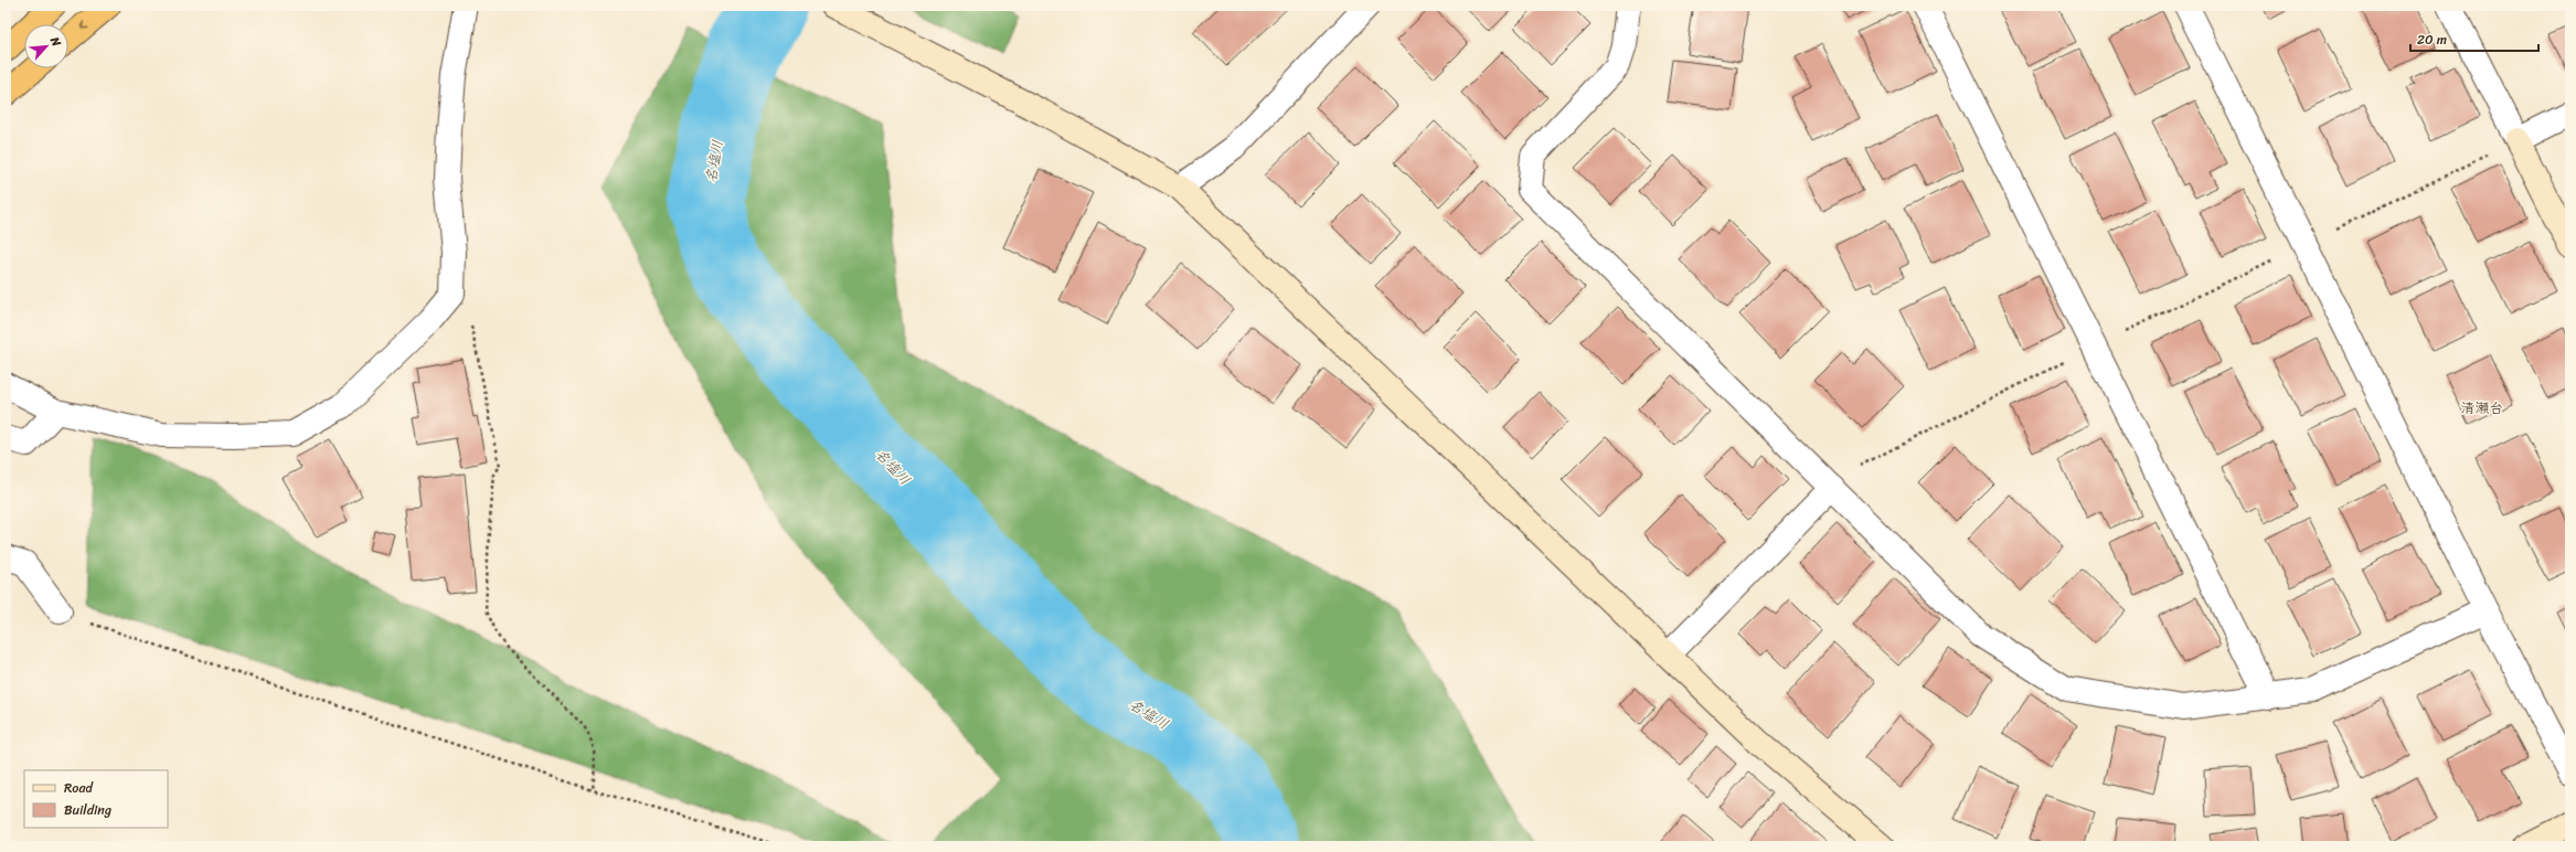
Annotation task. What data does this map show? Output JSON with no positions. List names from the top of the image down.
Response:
{
  "districts": ["清瀬台"],
  "water": ["名塩川"],
  "legend": ["Road", "Building"],
  "scale_bar": "20 m",
  "north": "top right"
}
